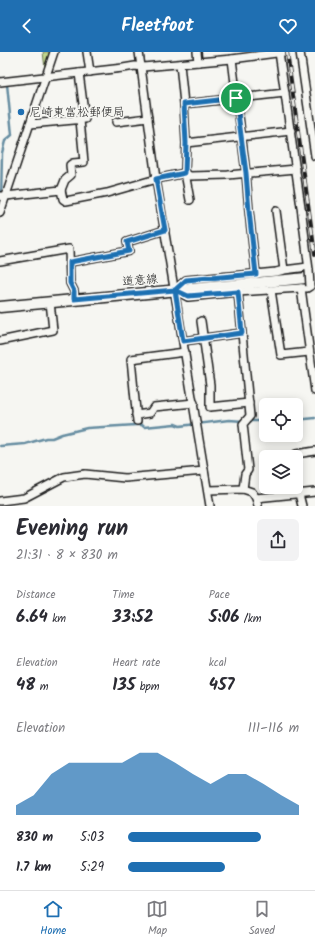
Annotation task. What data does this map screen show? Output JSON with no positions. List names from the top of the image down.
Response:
{
  "streets": {
    "street": ["道意線"]
  },
  "places": ["尼崎東富松郵便局"],
  "page": {
    "header": "Fleetfoot",
    "heading": ["Evening run", "21:31 · 8 × 830 m"],
    "stats": [
      ["Distance", "6.64 km"],
      ["Time", "33:52"],
      ["Pace", "5:06 /km"],
      ["Elevation", "48 m"],
      ["Heart rate", "135 bpm"],
      ["kcal", "457"]
    ],
    "chart": ["Elevation", "111–116 m"],
    "list": [
      {
        "name": "830 m",
        "note": "5:03"
      },
      {
        "name": "1.7 km",
        "note": "5:29"
      }
    ],
    "tabs": ["Home", "Map", "Saved"]
  }
}
